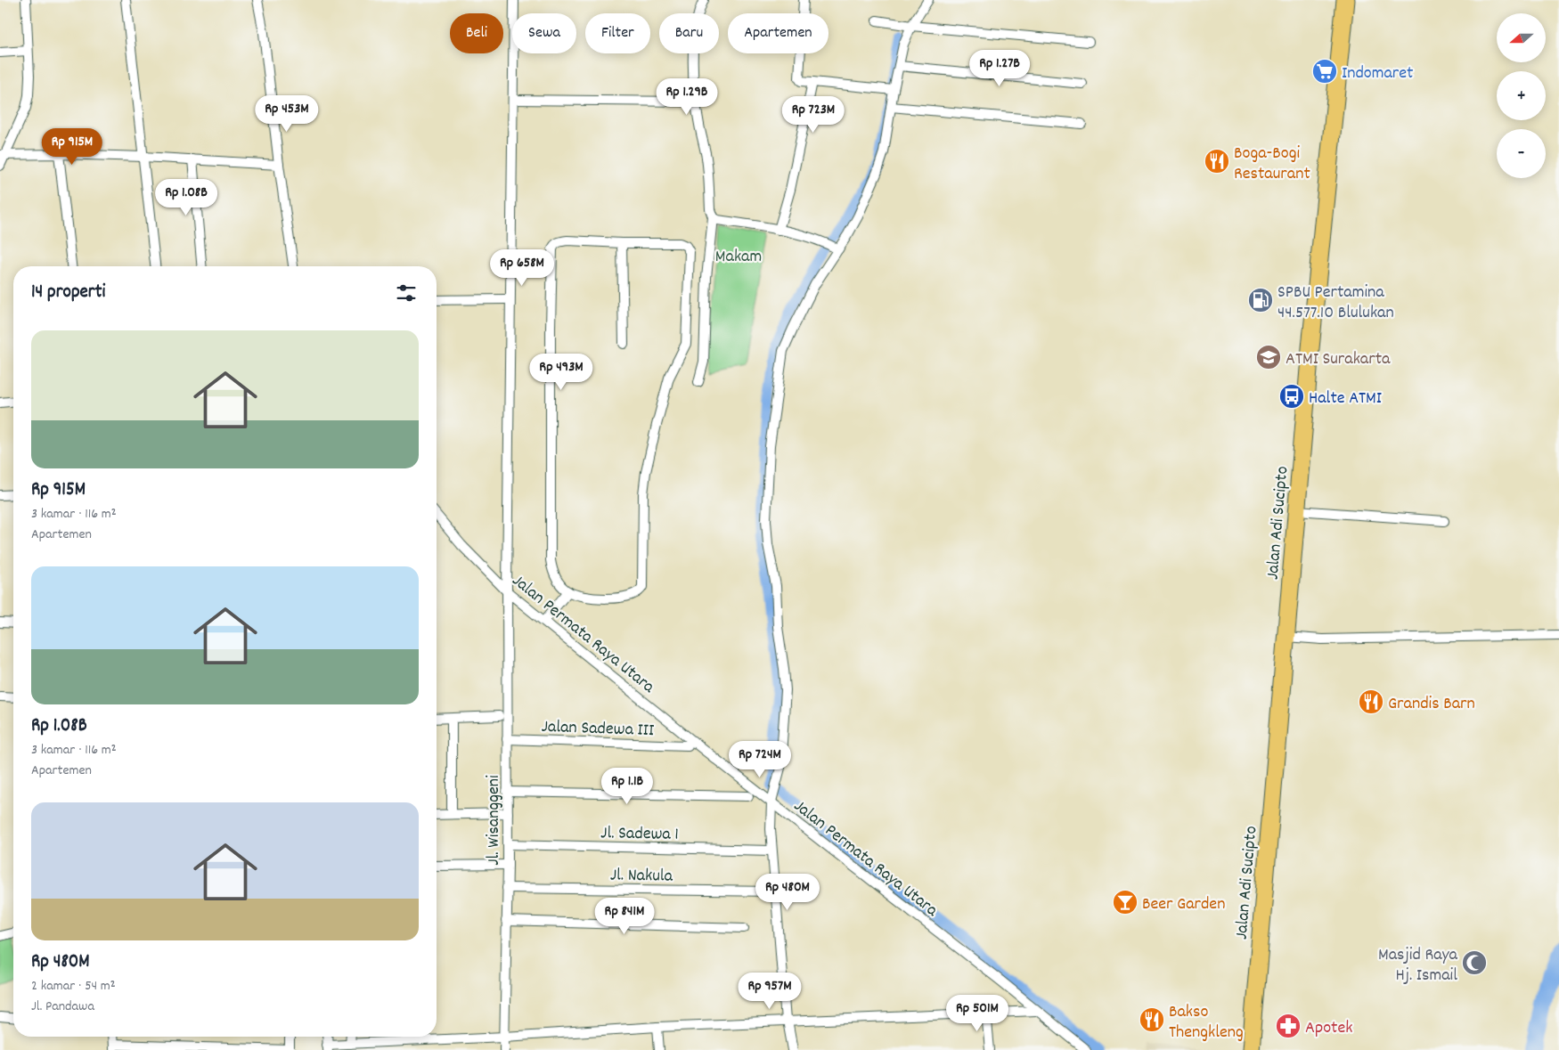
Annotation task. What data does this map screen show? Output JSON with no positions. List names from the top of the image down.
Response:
{
  "streets": {
    "highway": ["Jalan Adi Sucipto"],
    "street": [
      "Jalan Permata Raya Utara",
      "Jalan Sadewa III",
      "Jl. Wisanggeni",
      "Jl. Sadewa 1",
      "Jl. Nakula"
    ]
  },
  "crossings": [
    ["Jalan Permata Raya Utara", "Jl. Wisanggeni"],
    ["Jalan Sadewa III", "Jl. Wisanggeni"],
    ["Jl. Wisanggeni", "Jl. Sadewa 1"],
    ["Jl. Wisanggeni", "Jl. Nakula"]
  ],
  "parks": ["Makam"],
  "places": {
    "supermarket": ["Indomaret"],
    "restaurant": ["Boga-Bogi Restaurant", "Grandis Barn", "Bakso Thengkleng"],
    "fuel station": ["SPBU Pertamina 44.577.10 Blulukan"],
    "school or university": ["ATMI Surakarta"],
    "bus stop": ["Halte ATMI"],
    "bar": ["Beer Garden"],
    "mosque": ["Masjid Raya Hj. Ismail"],
    "pharmacy": ["Apotek"]
  },
  "north": "left",
  "page": {
    "map_buttons": ["+", "−"],
    "chip": [
      "Beli",
      "Sewa",
      "Filter",
      "Baru",
      "Apartemen"
    ],
    "price": [
      "Rp 1.27B",
      "Rp 1.29B",
      "Rp 453M",
      "Rp 723M",
      "Rp 915M",
      "Rp 1.08B",
      "Rp 658M",
      "Rp 493M",
      "Rp 724M",
      "Rp 1.1B",
      "Rp 480M",
      "Rp 841M",
      "Rp 957M",
      "Rp 501M"
    ],
    "heading": "14 properti",
    "list": [
      {
        "name": "Rp 915M",
        "note": "3 kamar · 116 m² · Apartemen"
      },
      {
        "name": "Rp 1.08B",
        "note": "3 kamar · 116 m² · Apartemen"
      },
      {
        "name": "Rp 480M",
        "note": "2 kamar · 54 m² · Jl. Pandawa"
      }
    ]
  }
}
